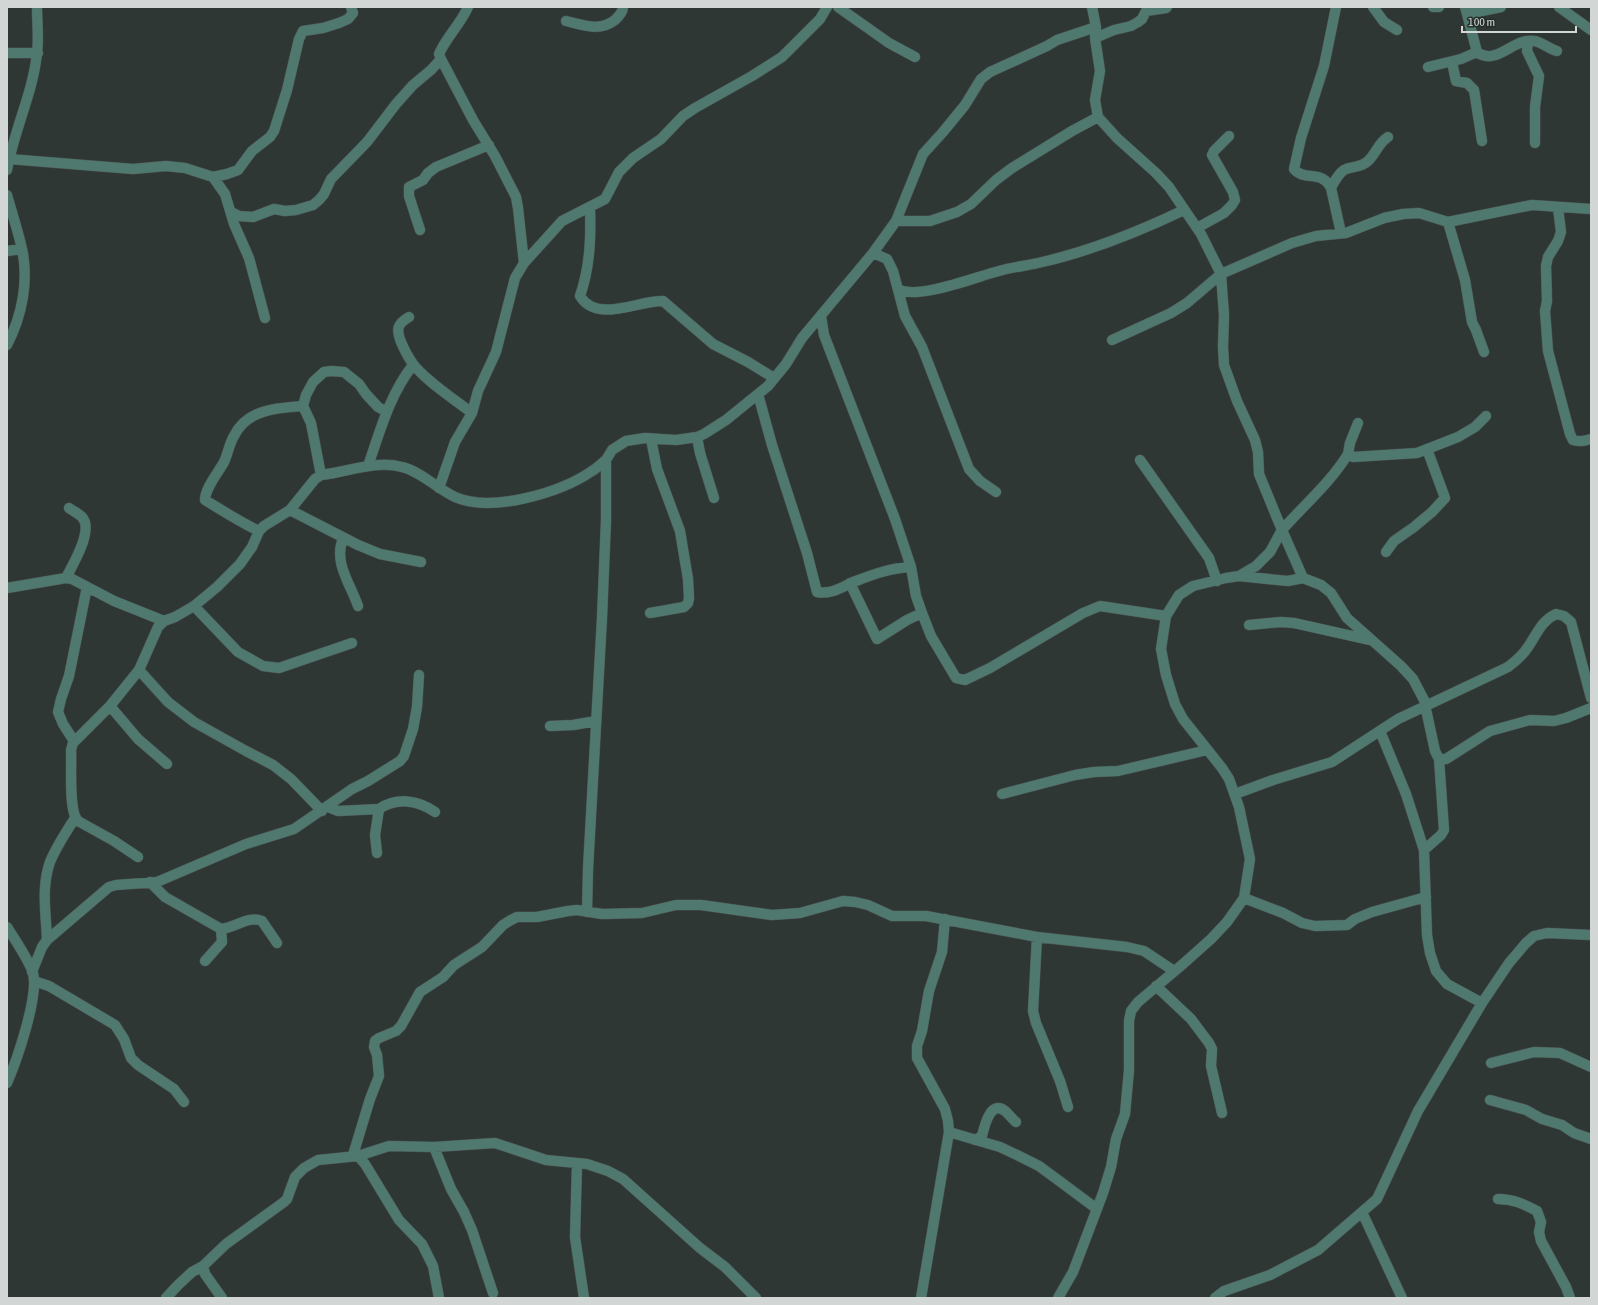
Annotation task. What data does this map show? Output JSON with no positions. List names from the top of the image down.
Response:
{
  "scale_bar": "100 m"
}
